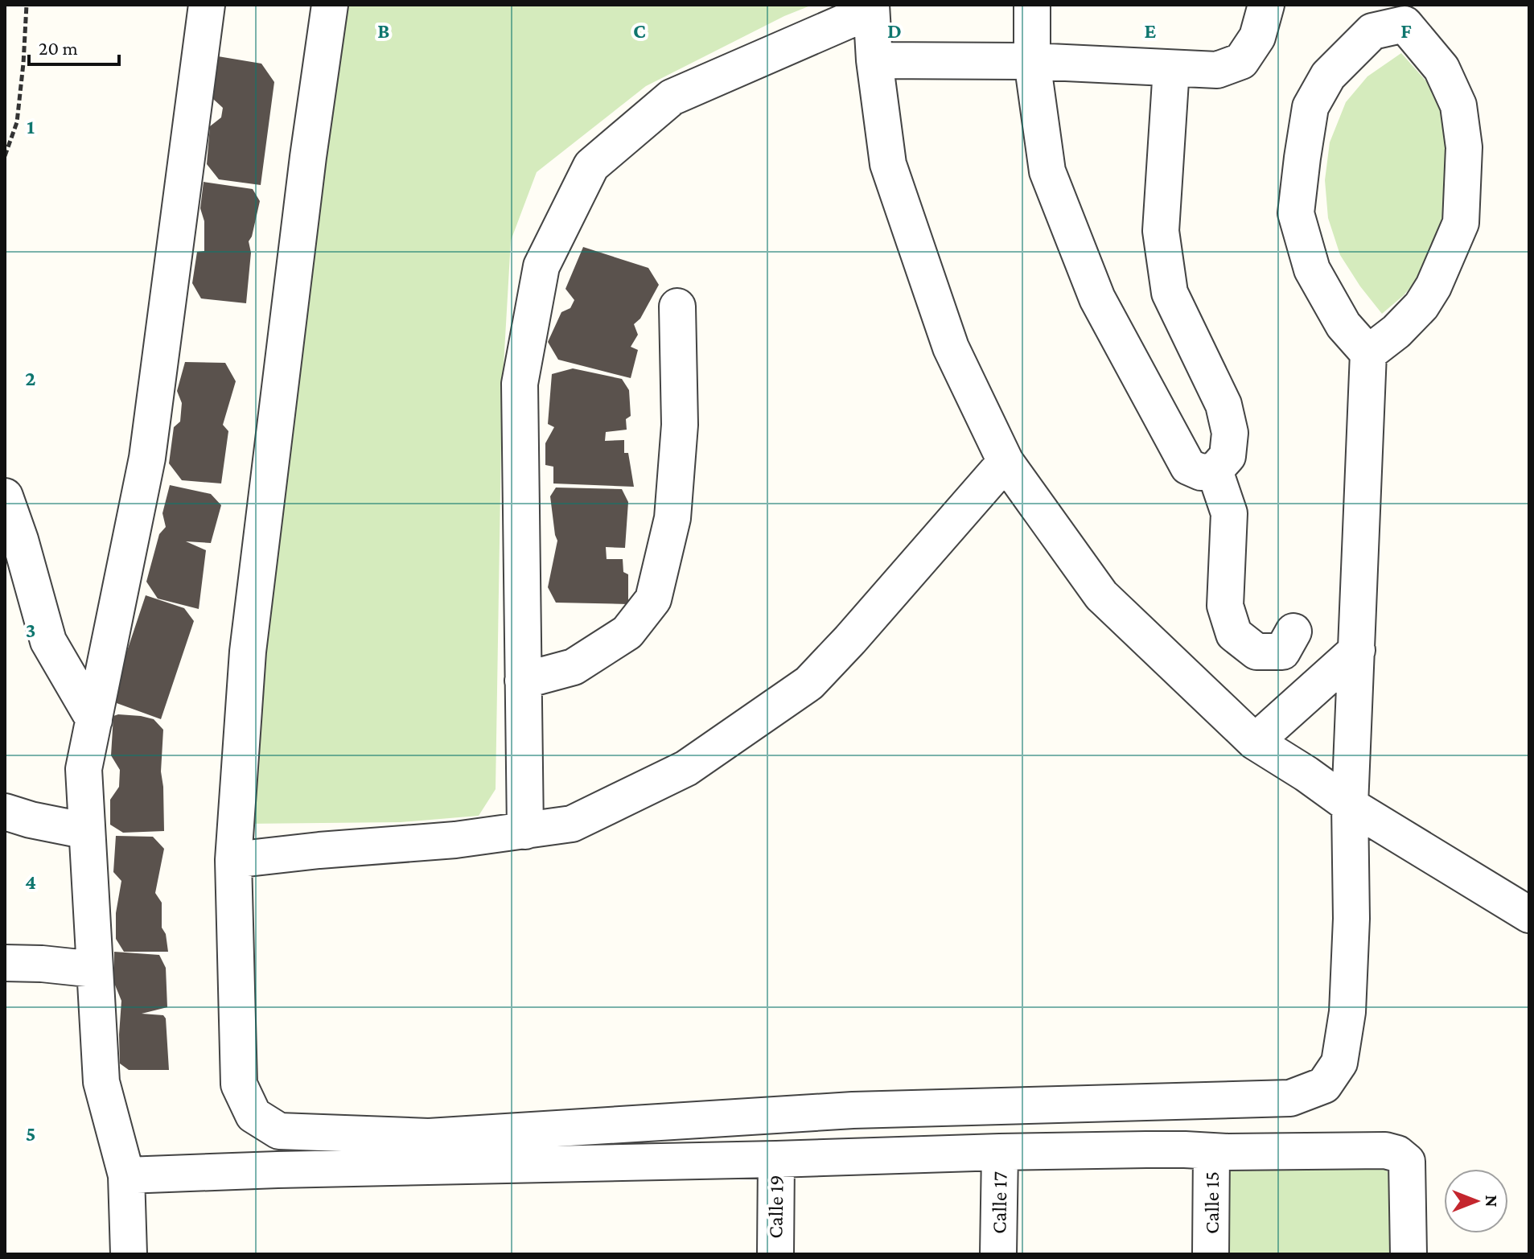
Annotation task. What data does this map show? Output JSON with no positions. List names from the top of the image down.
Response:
{
  "streets": {
    "street": ["Calle 17", "Calle 15", "Calle 19"]
  },
  "scale_bar": "20 m",
  "north": "right",
  "grid": {
    "columns": [
      "B",
      "C",
      "D",
      "E",
      "F"
    ],
    "rows": [
      "1",
      "2",
      "3",
      "4",
      "5"
    ]
  }
}
